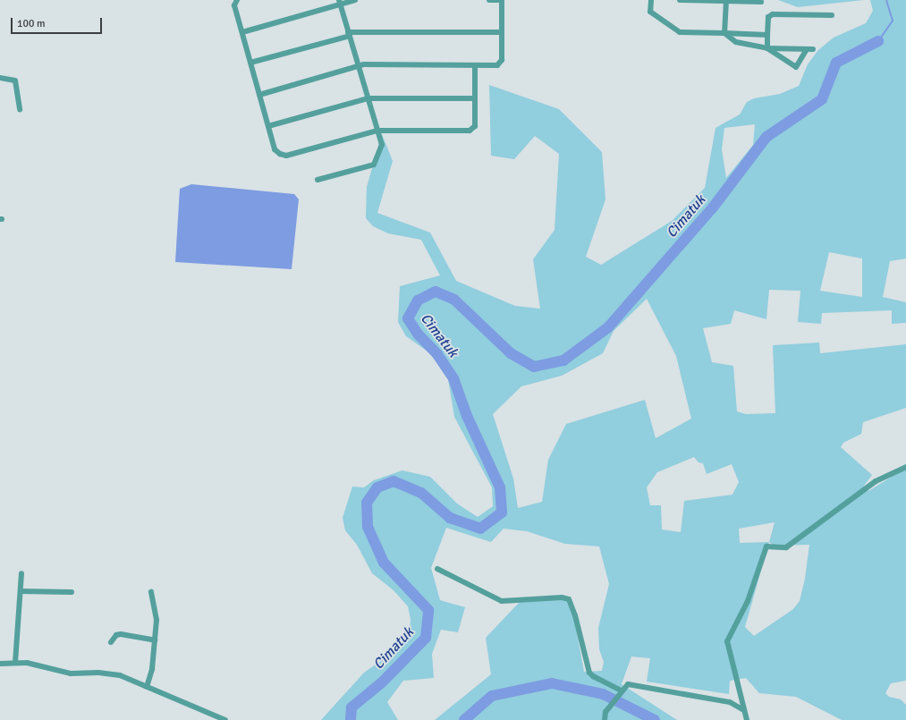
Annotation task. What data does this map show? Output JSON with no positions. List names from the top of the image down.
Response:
{
  "water": ["Cimatuk"],
  "scale_bar": "100 m"
}
